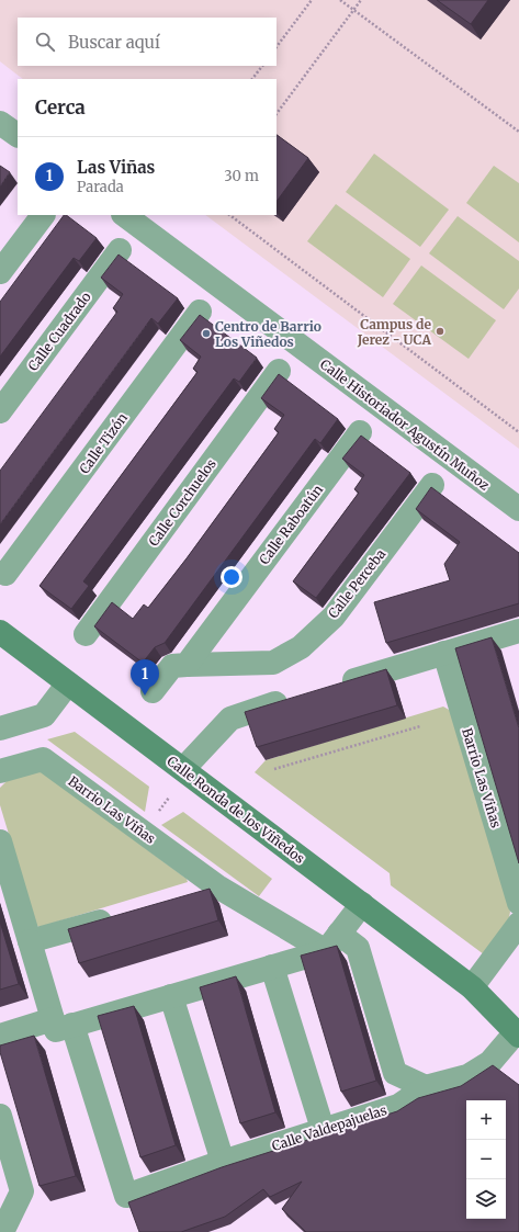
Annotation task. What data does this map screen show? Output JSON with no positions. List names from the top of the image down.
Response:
{
  "streets": {
    "street": [
      "Calle Cuadrado",
      "Calle Historiador Agustín Muñoz",
      "Calle Tizón",
      "Calle Corchuelos",
      "Calle Raboatún",
      "Calle Perceba",
      "Barrio Las Viñas",
      "Calle Ronda de los Viñedos",
      "Calle Valdepajuelas"
    ]
  },
  "crossings": [
    ["Calle Raboatún", "Calle Perceba"],
    ["Barrio Las Viñas", "Calle Valdepajuelas"],
    ["Calle Ronda de los Viñedos", "Calle Valdepajuelas"]
  ],
  "places": ["Campus de Jerez - UCA", "Centro de Barrio Los Viñedos"],
  "page": {
    "search": "Buscar aquí",
    "heading": "Cerca",
    "list": [
      {
        "mark": "1",
        "name": "Las Viñas",
        "note": "Parada",
        "value": "30 m"
      }
    ],
    "pins": "1",
    "map_buttons": ["+", "−"]
  }
}
